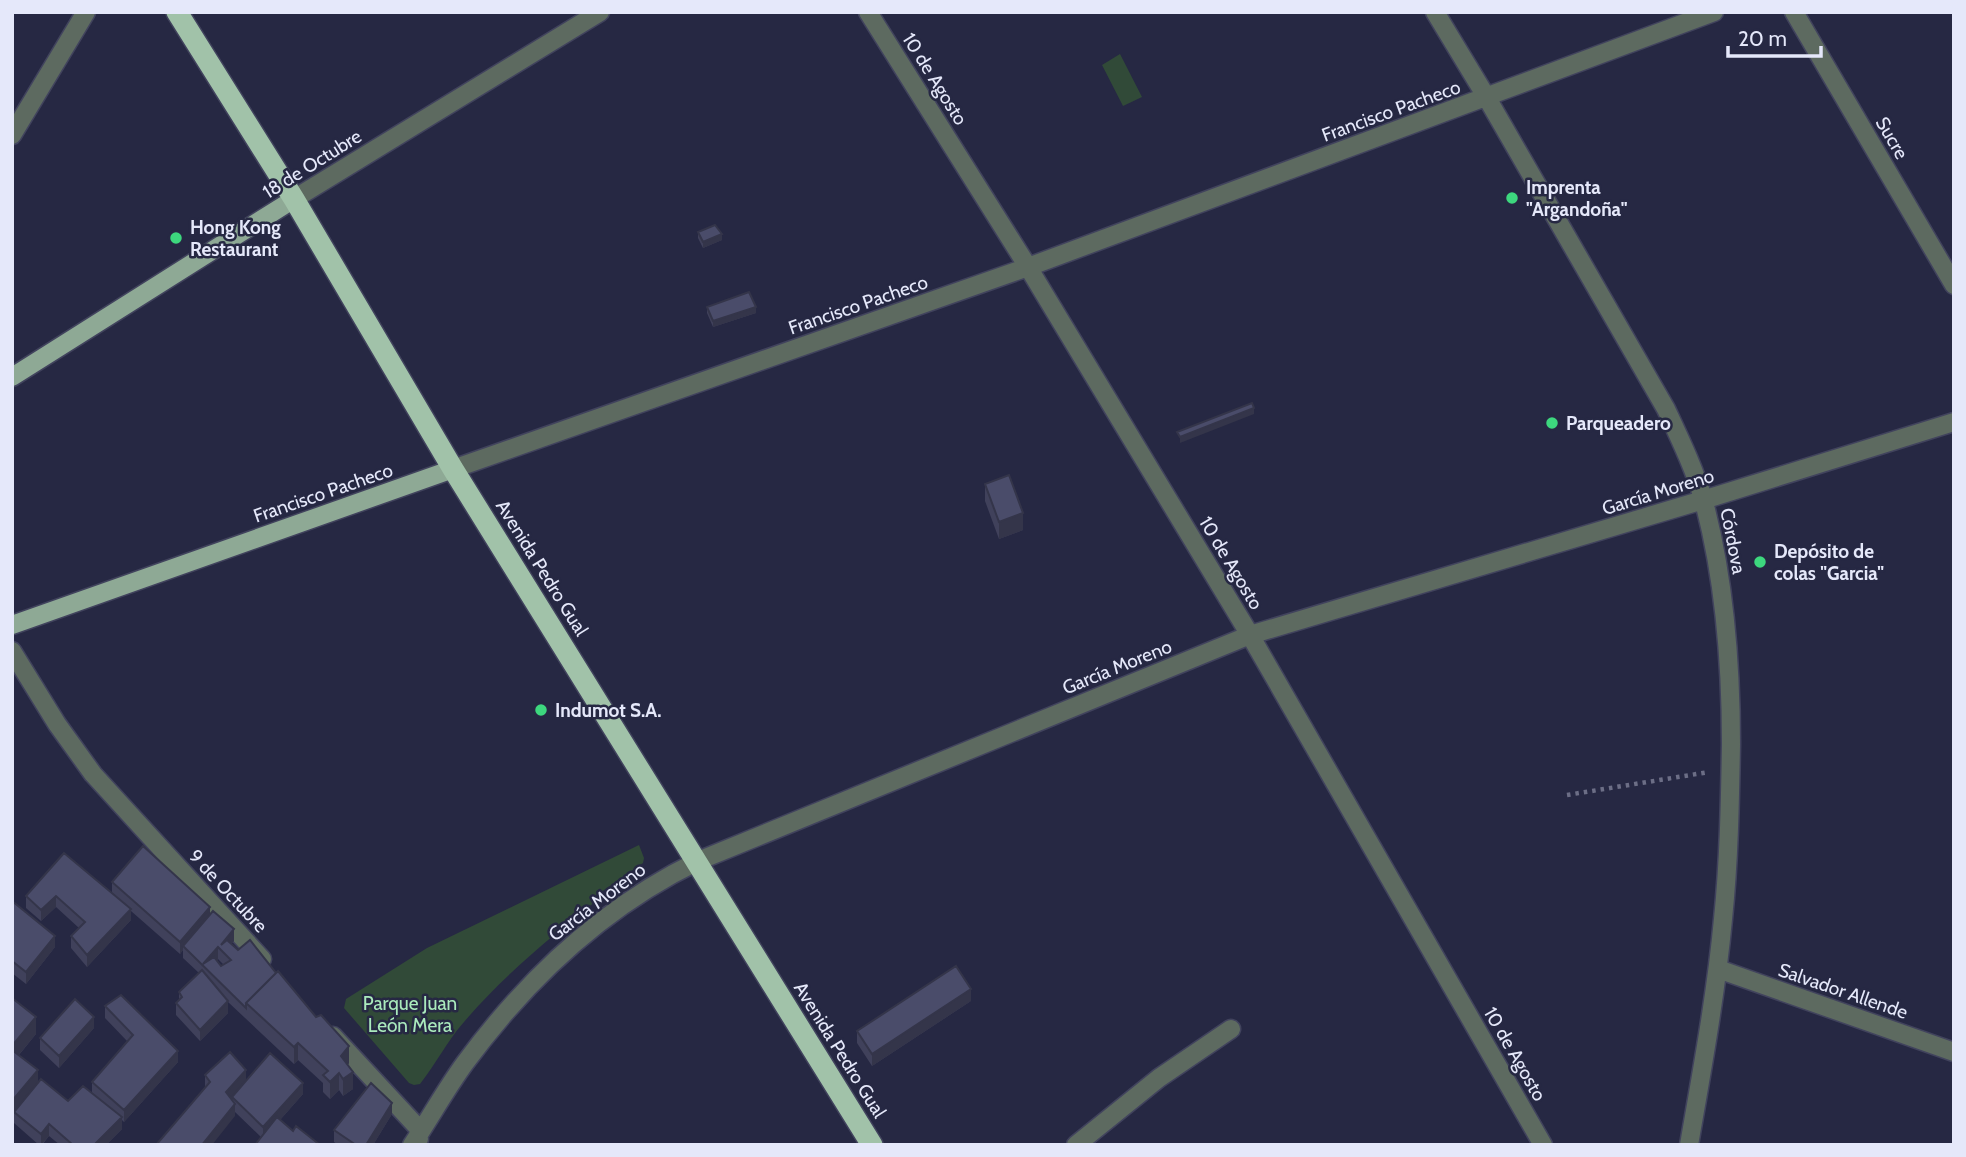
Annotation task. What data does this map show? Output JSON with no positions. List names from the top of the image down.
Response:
{
  "streets": {
    "highway": ["Avenida Pedro Gual"],
    "main road": ["Francisco Pacheco", "18 de Octubre"],
    "street": [
      "10 de Agosto",
      "Sucre",
      "García Moreno",
      "Córdova",
      "9 de Octubre",
      "Salvador Allende"
    ]
  },
  "crossings": [
    ["10 de Agosto", "Francisco Pacheco"],
    ["10 de Agosto", "García Moreno"],
    ["Francisco Pacheco", "Córdova"],
    ["Francisco Pacheco", "Avenida Pedro Gual"],
    ["18 de Octubre", "Avenida Pedro Gual"],
    ["García Moreno", "Córdova"],
    ["García Moreno", "Avenida Pedro Gual"],
    ["Córdova", "Salvador Allende"]
  ],
  "parks": ["Parque Juan León Mera"],
  "places": [
    "Imprenta \"Argandoña\"",
    "Hong Kong Restaurant",
    "Parqueadero",
    "Depósito de colas \"Garcia\"",
    "Indumot S.A."
  ],
  "scale_bar": "20 m"
}
